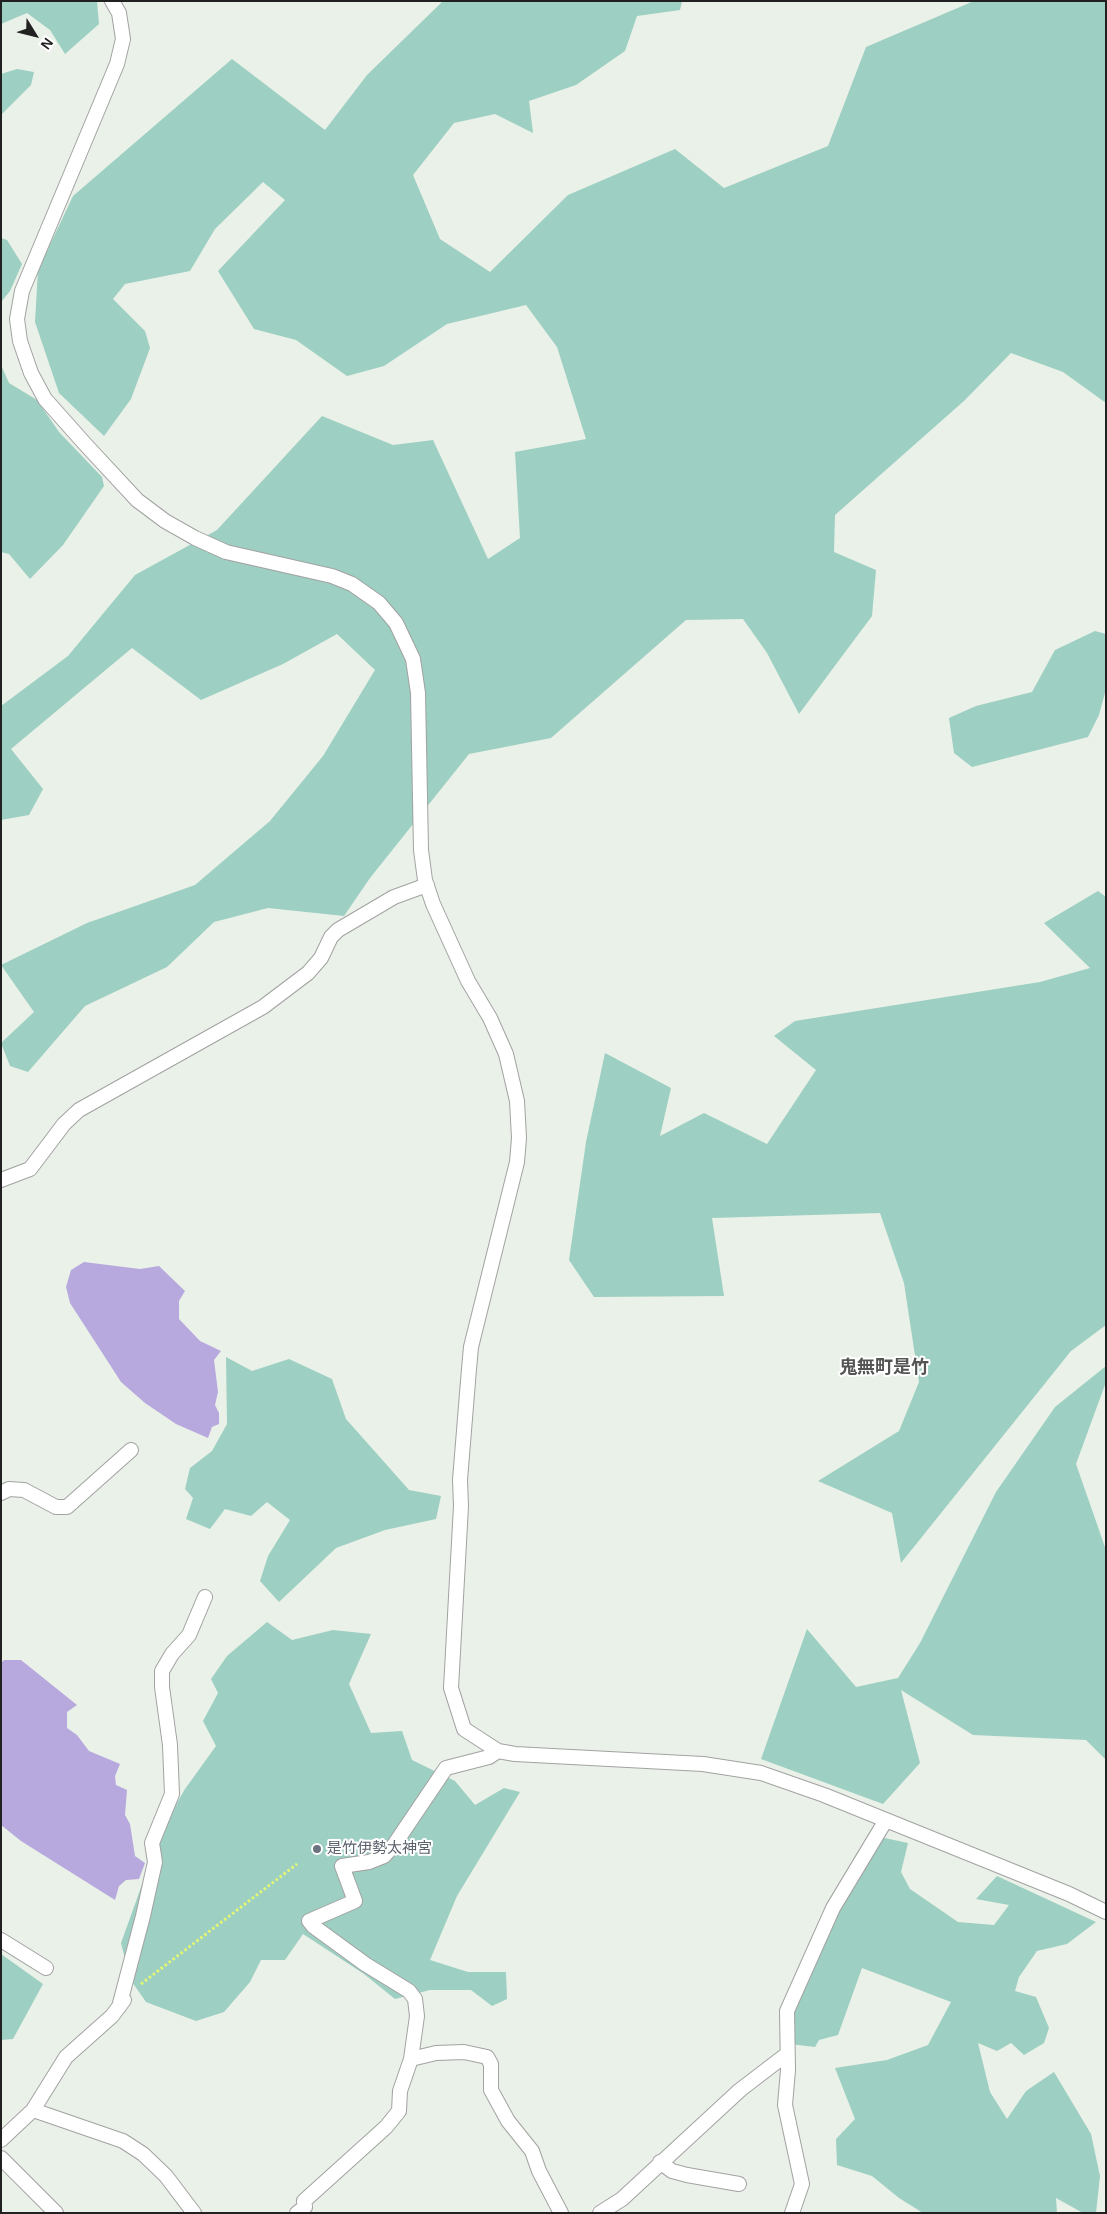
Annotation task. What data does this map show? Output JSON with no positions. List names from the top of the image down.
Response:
{
  "districts": ["鬼無町是竹"],
  "places": ["是竹伊勢太神宮"],
  "north": "bottom right"
}
